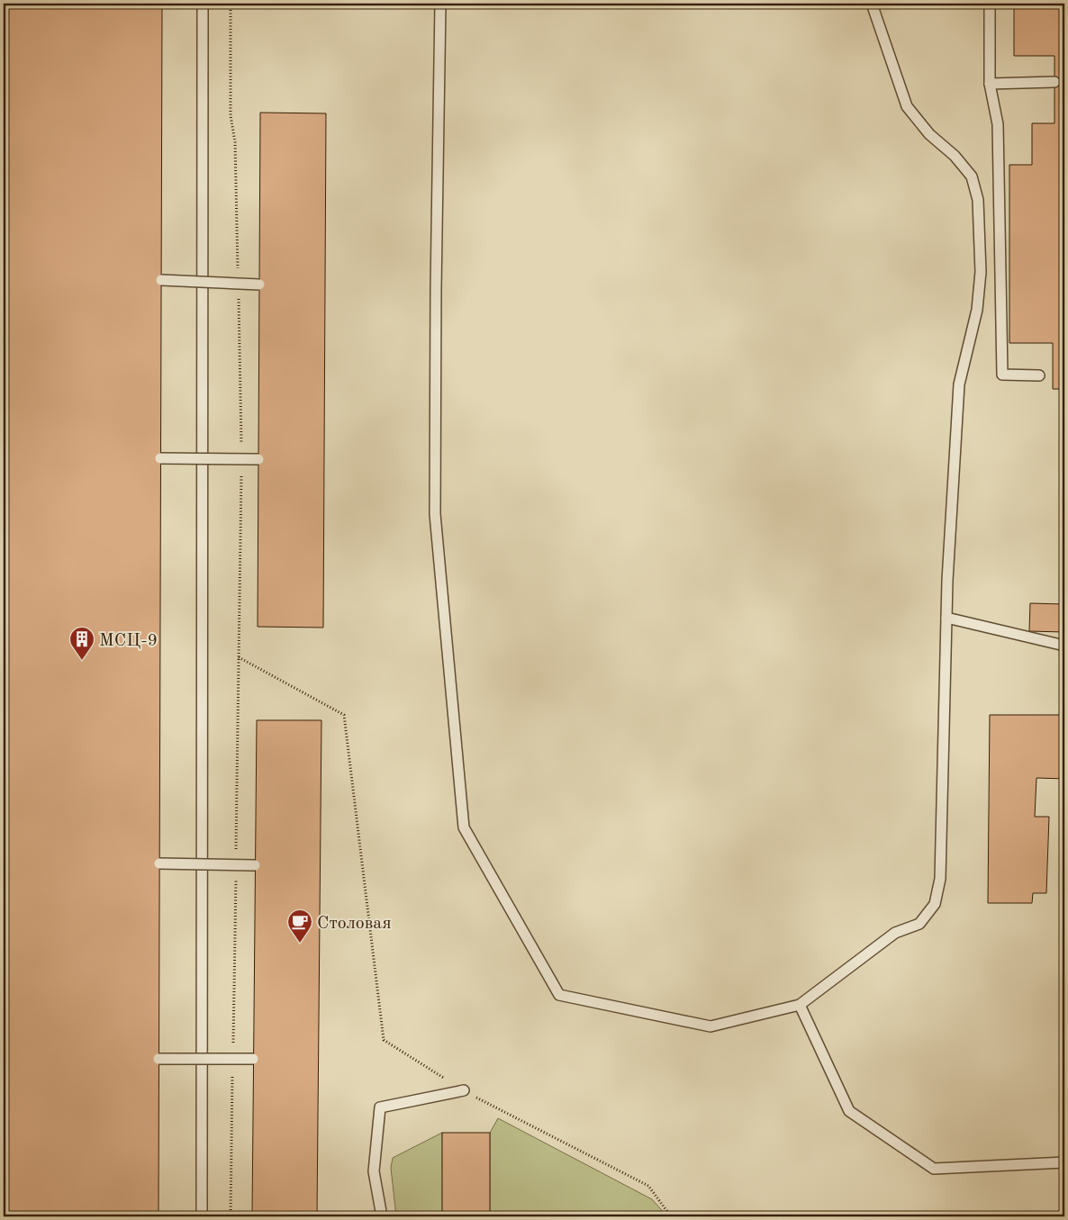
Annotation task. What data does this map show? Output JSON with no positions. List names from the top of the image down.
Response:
{
  "places": {
    "building": ["МСЦ-9"],
    "cafe": ["Столовая"]
  }
}
